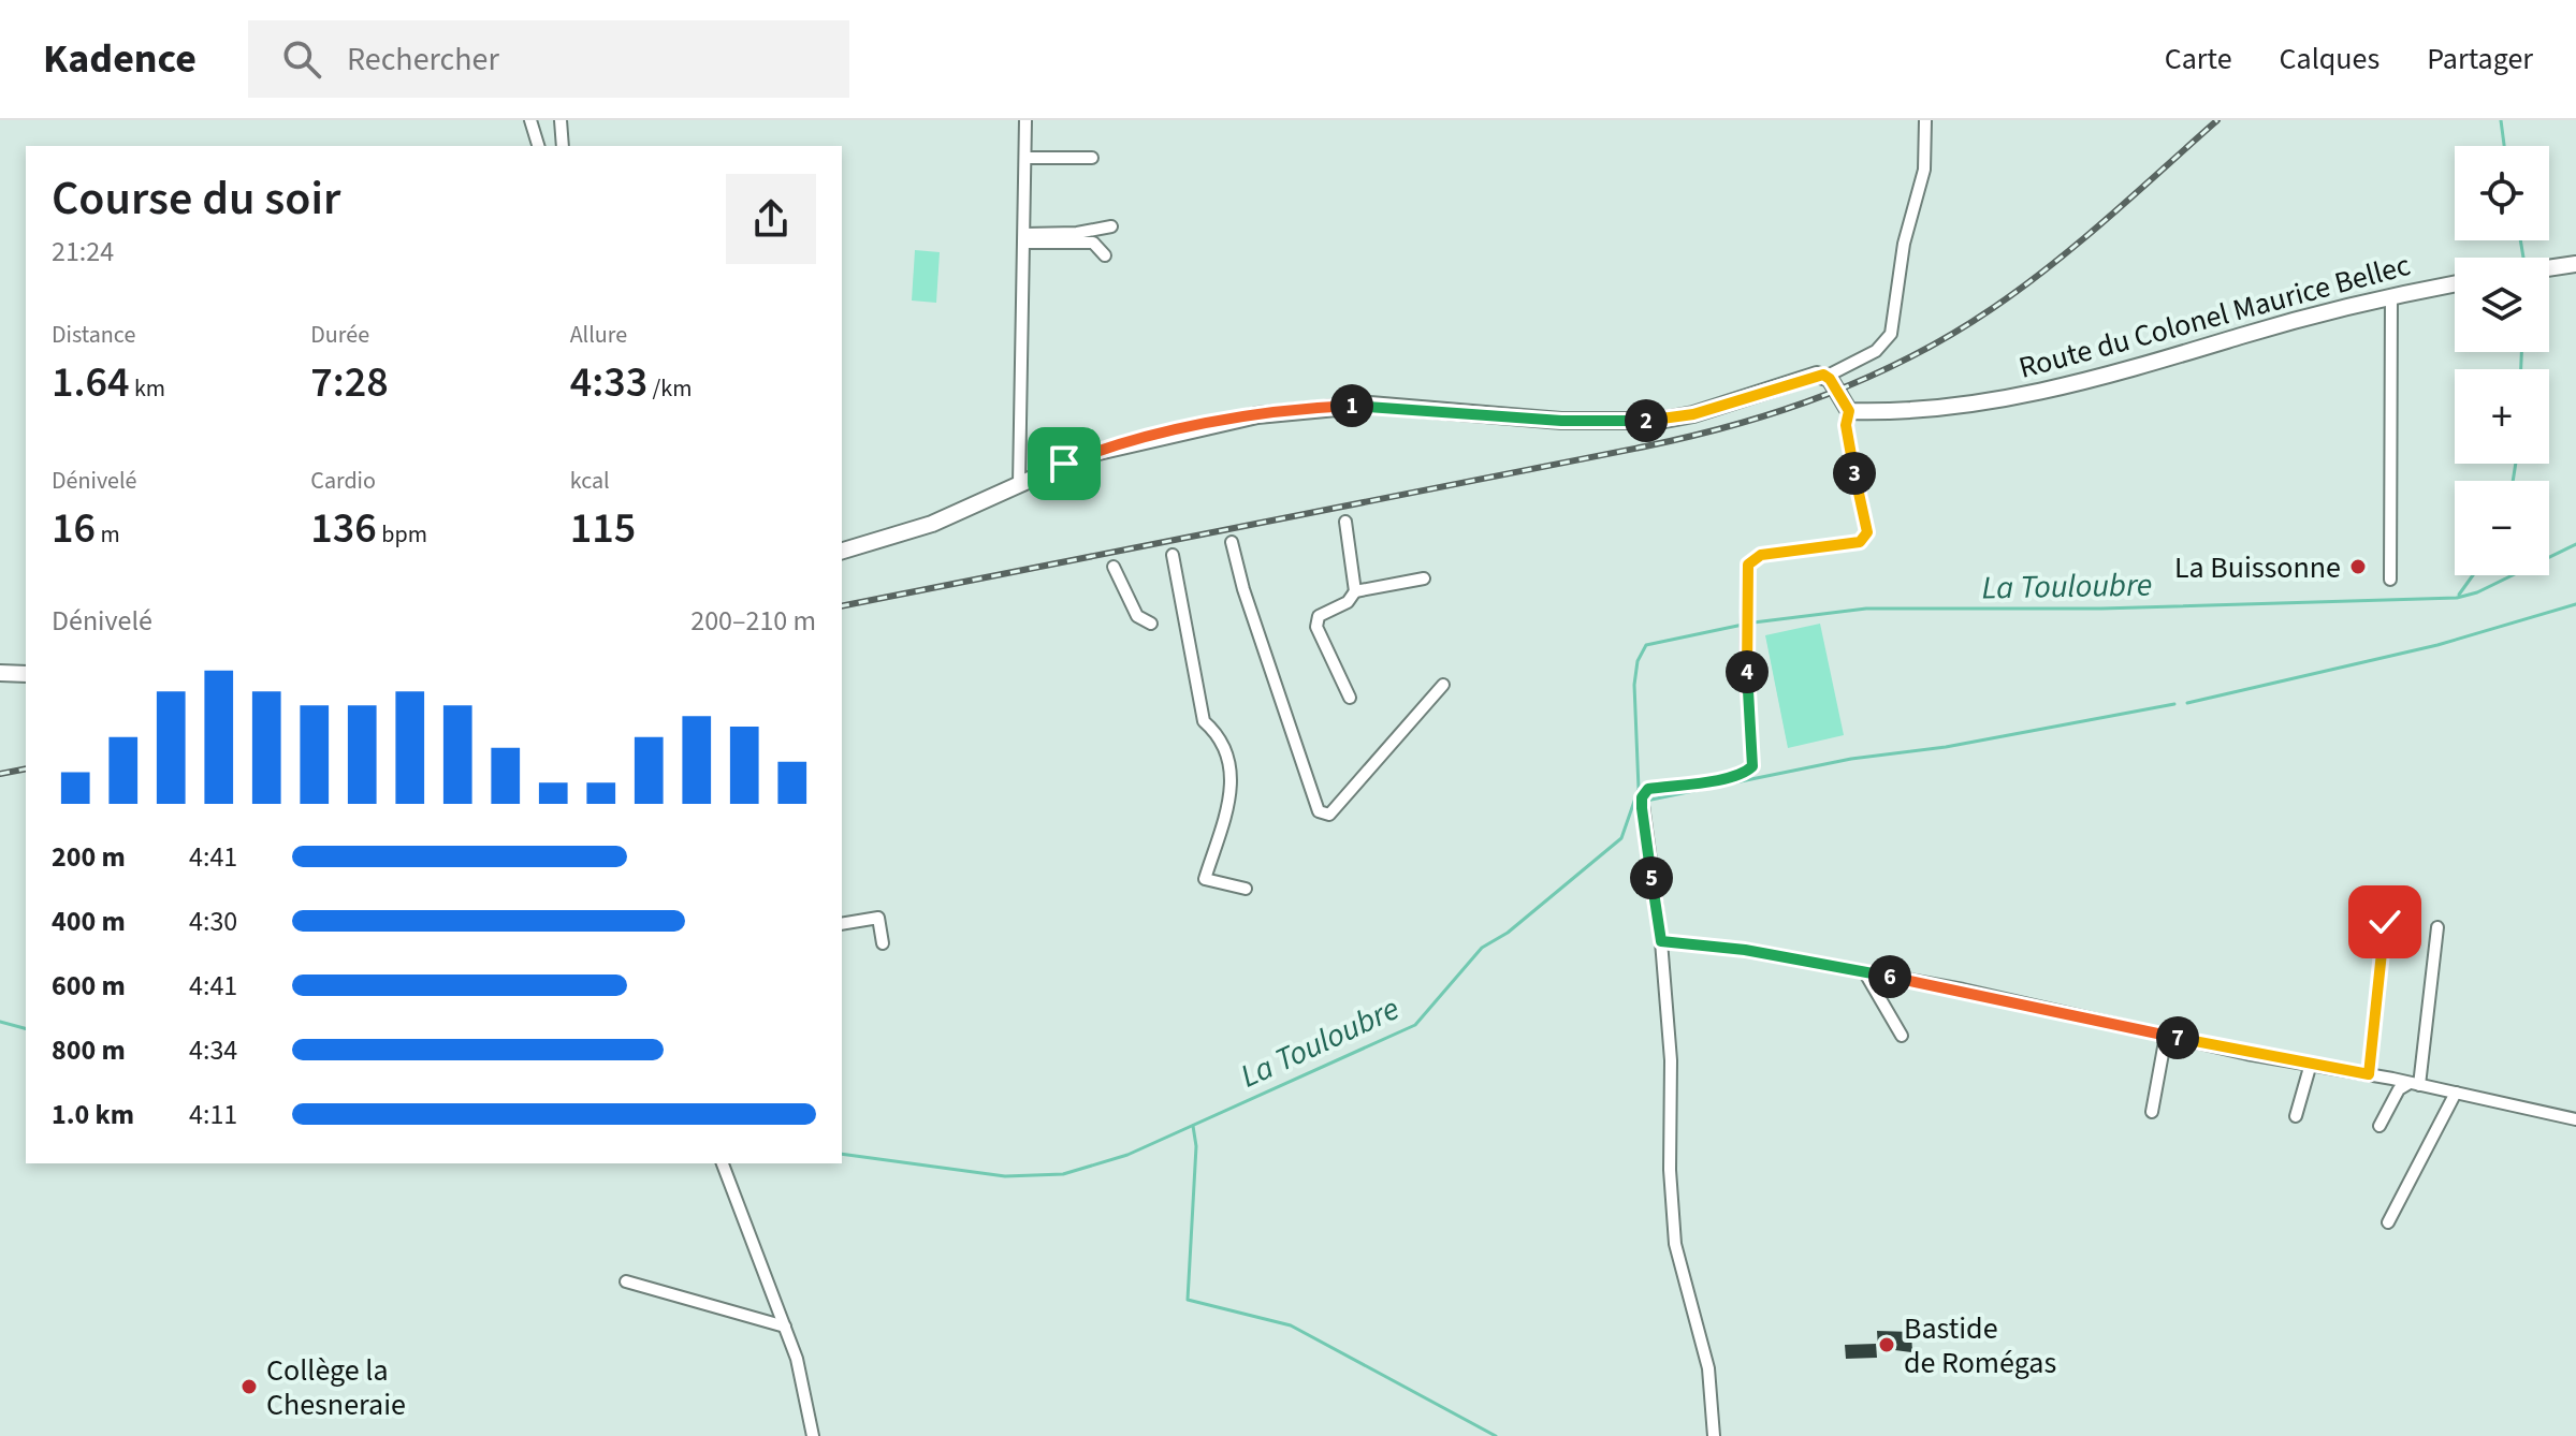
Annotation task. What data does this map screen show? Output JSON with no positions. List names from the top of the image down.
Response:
{
  "streets": {
    "main road": ["Route du Colonel Maurice Bellec"]
  },
  "water": ["La Touloubre"],
  "places": ["La Buissonne", "Bastide de Romégas", "Collège la Chesneraie"],
  "page": {
    "header": "Kadence",
    "search": "Rechercher",
    "nav": ["Carte", "Calques", "Partager"],
    "map_buttons": ["+", "−"],
    "heading": ["Course du soir", "21:24"],
    "stats": [
      ["Distance", "1.64 km"],
      ["Durée", "7:28"],
      ["Allure", "4:33 /km"],
      ["Dénivelé", "16 m"],
      ["Cardio", "136 bpm"],
      ["kcal", "115"]
    ],
    "pins": [
      "1",
      "2",
      "3",
      "4",
      "5",
      "6",
      "7"
    ],
    "chart": ["Dénivelé", "200–210 m"],
    "list": [
      {
        "name": "200 m",
        "note": "4:41"
      },
      {
        "name": "400 m",
        "note": "4:30"
      },
      {
        "name": "600 m",
        "note": "4:41"
      },
      {
        "name": "800 m",
        "note": "4:34"
      },
      {
        "name": "1.0 km",
        "note": "4:11"
      }
    ]
  }
}
